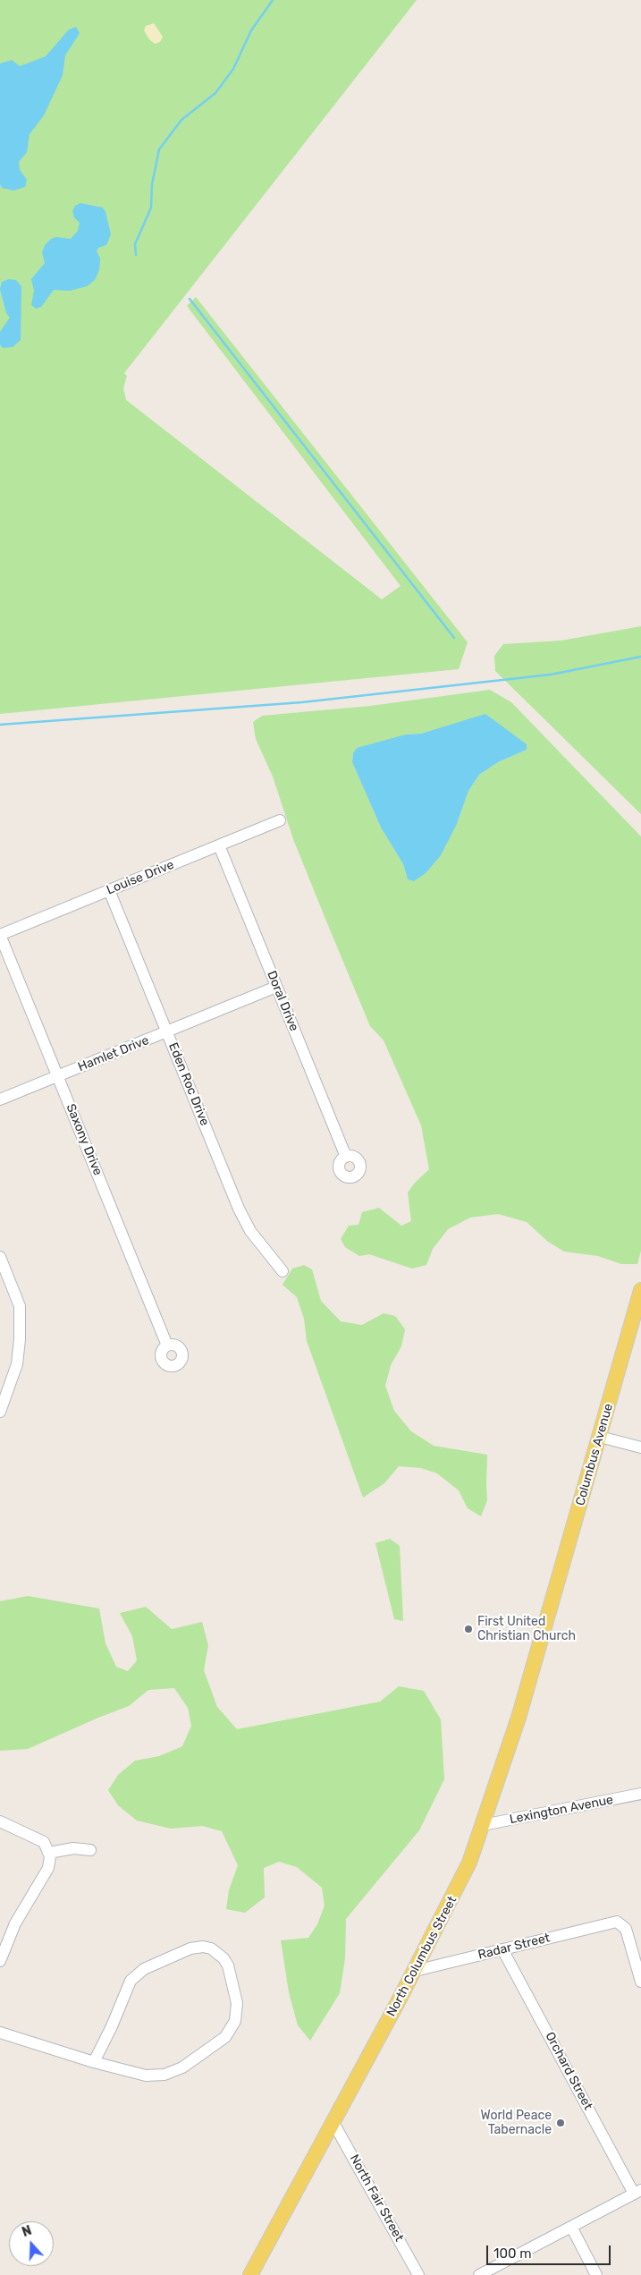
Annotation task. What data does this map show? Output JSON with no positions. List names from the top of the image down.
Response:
{
  "streets": {
    "main road": ["Columbus Avenue", "North Columbus Street"],
    "street": [
      "Louise Drive",
      "Doral Drive",
      "Hamlet Drive",
      "Eden Roc Drive",
      "Saxony Drive",
      "Lexington Avenue",
      "Radar Street",
      "Orchard Street",
      "North Fair Street"
    ]
  },
  "crossings": [
    ["Louise Drive", "Doral Drive"],
    ["Louise Drive", "Eden Roc Drive"],
    ["Louise Drive", "Saxony Drive"],
    ["Doral Drive", "Hamlet Drive"],
    ["Hamlet Drive", "Eden Roc Drive"],
    ["Hamlet Drive", "Saxony Drive"],
    ["Columbus Avenue", "North Columbus Street"],
    ["Lexington Avenue", "North Columbus Street"],
    ["Radar Street", "North Columbus Street"],
    ["Radar Street", "Orchard Street"],
    ["North Columbus Street", "North Fair Street"]
  ],
  "places": ["First United Christian Church", "World Peace Tabernacle"],
  "scale_bar": "100 m",
  "north": "top"
}
